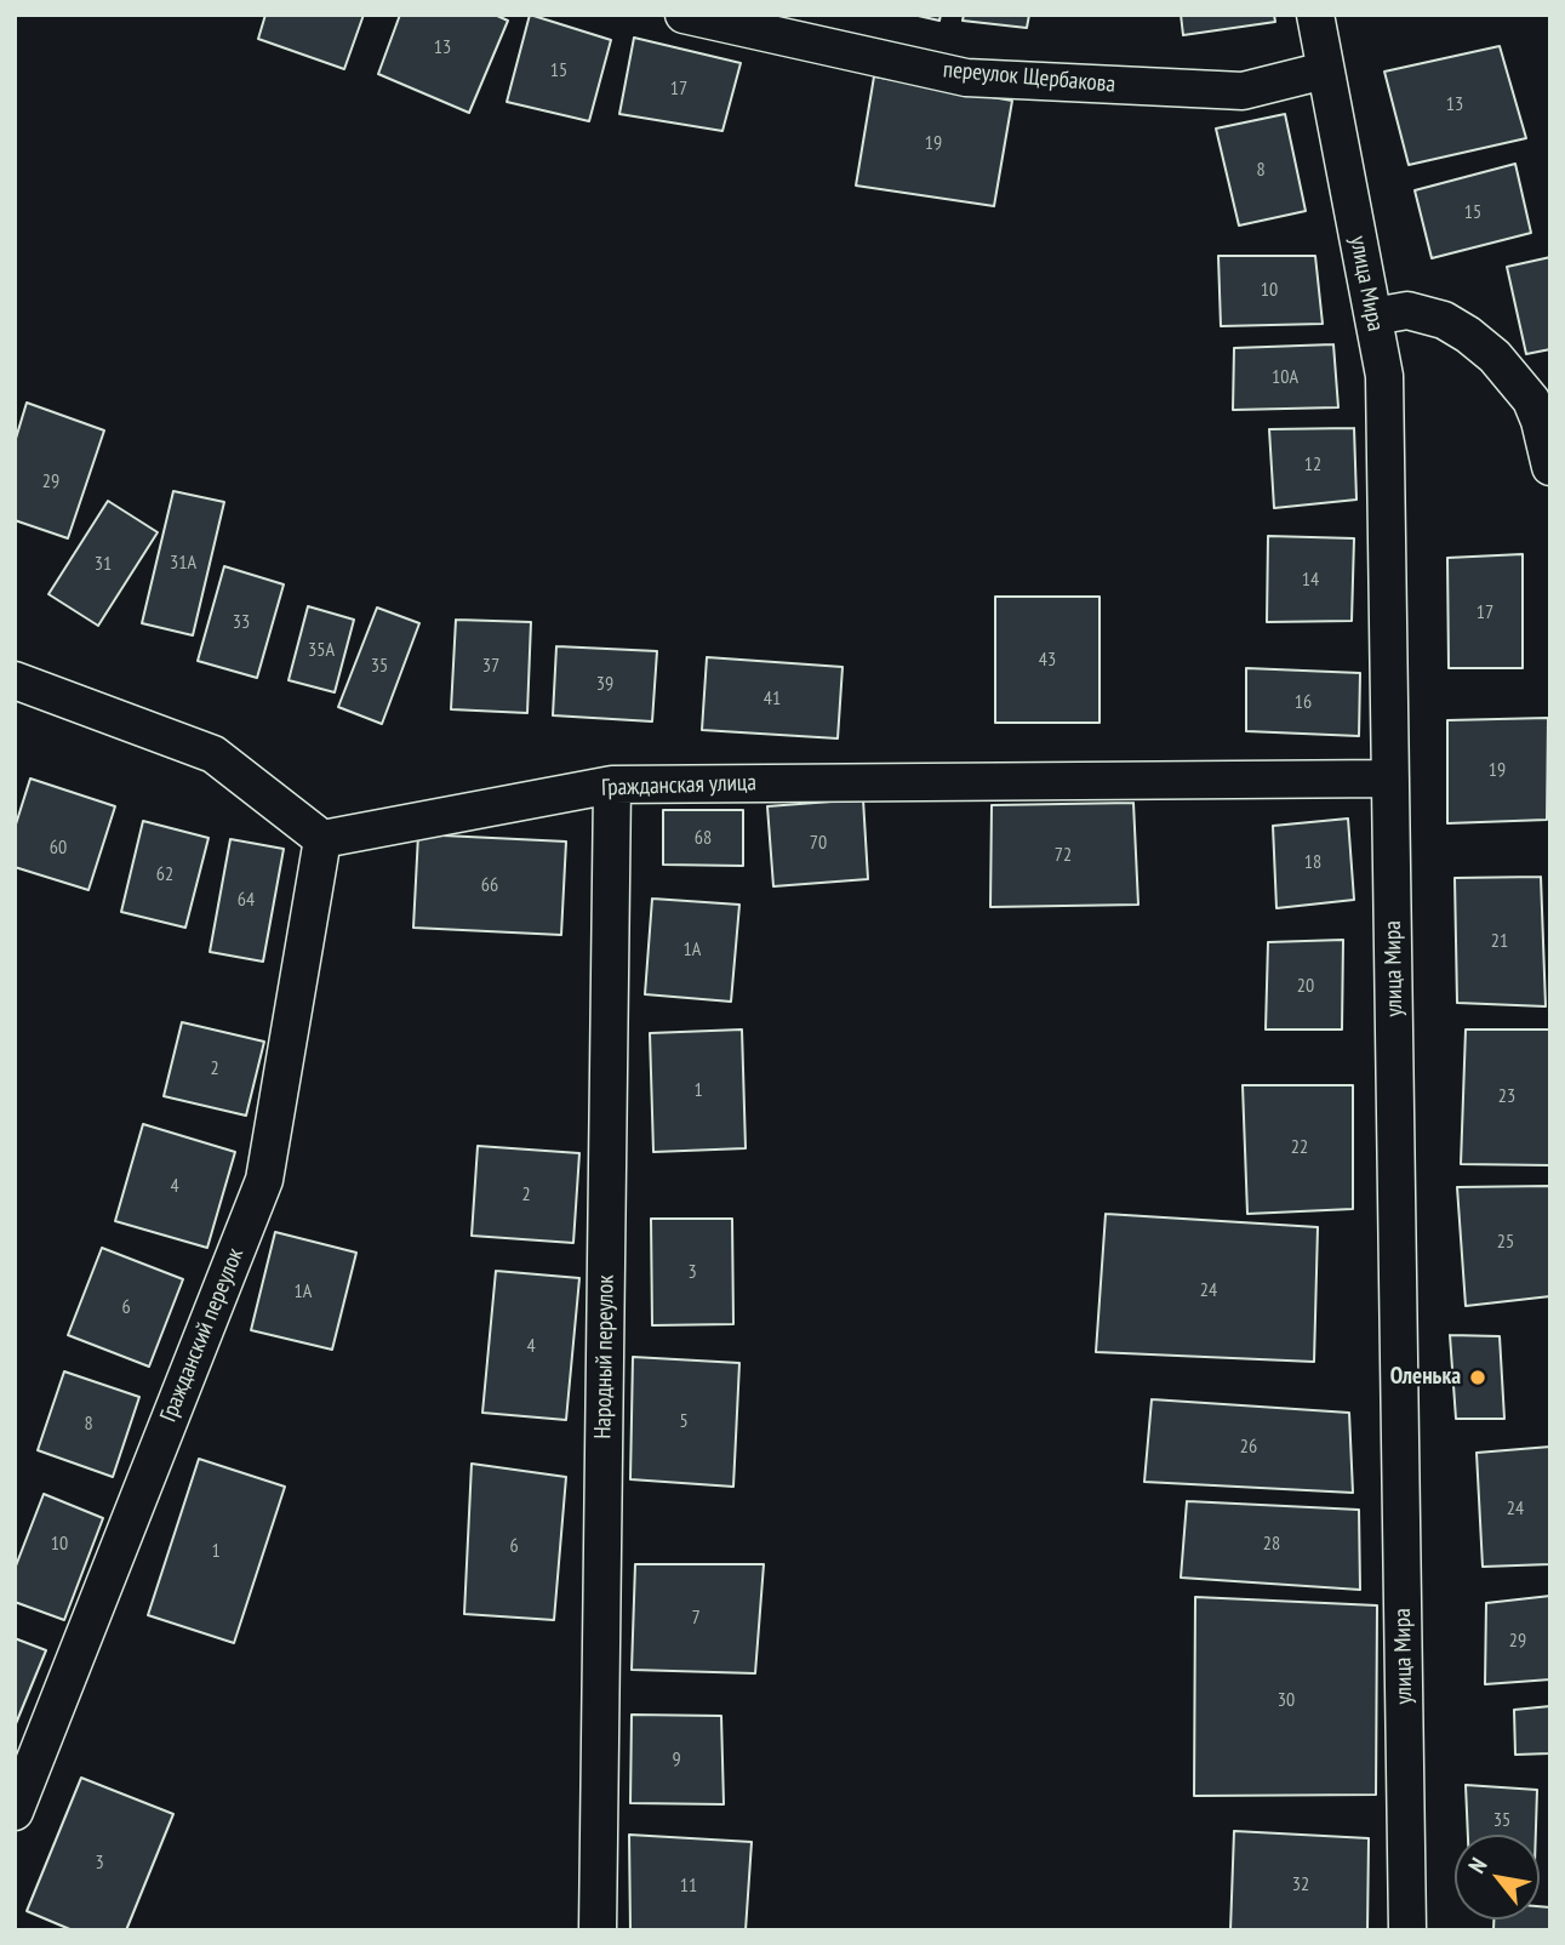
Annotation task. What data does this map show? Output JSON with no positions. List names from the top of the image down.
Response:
{
  "streets": {
    "street": [
      "переулок Щербакова",
      "улица Мира",
      "Гражданская улица",
      "Гражданский переулок",
      "Народный переулок"
    ]
  },
  "crossings": [
    ["переулок Щербакова", "улица Мира"],
    ["улица Мира", "Гражданская улица"],
    ["Гражданская улица", "Гражданский переулок"],
    ["Гражданская улица", "Народный переулок"]
  ],
  "places": ["Оленька"],
  "house_numbers": [
    "13",
    "15",
    "17",
    "13",
    "19",
    "8",
    "15",
    "10",
    "10А",
    "12",
    "29",
    "31А",
    "31",
    "14",
    "17",
    "33",
    "35А",
    "43",
    "35",
    "37",
    "39",
    "41",
    "16",
    "19",
    "68",
    "70",
    "60",
    "72",
    "18",
    "62",
    "66",
    "64",
    "21",
    "1А",
    "20",
    "2",
    "1",
    "23",
    "22",
    "4",
    "2",
    "25",
    "3",
    "24",
    "1А",
    "6",
    "4",
    "5",
    "8",
    "26",
    "24",
    "10",
    "28",
    "6",
    "1",
    "7",
    "29",
    "30",
    "9",
    "35",
    "3",
    "32",
    "11"
  ],
  "north": "top left"
}
